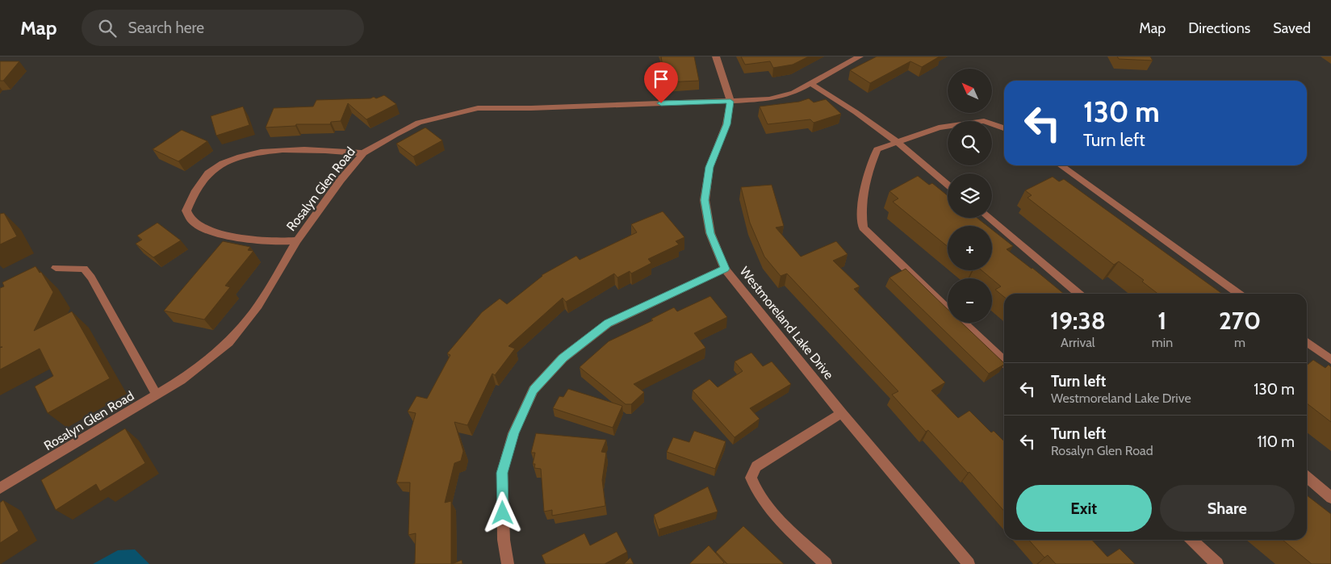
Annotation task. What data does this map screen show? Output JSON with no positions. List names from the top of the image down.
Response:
{
  "streets": {
    "street": ["Rosalyn Glen Road", "Westmoreland Lake Drive"]
  },
  "crossings": [
    ["Rosalyn Glen Road", "Westmoreland Lake Drive"]
  ],
  "north": "top left",
  "page": {
    "header": "Map",
    "search": "Search here",
    "nav": ["Map", "Directions", "Saved"],
    "map_buttons": ["+", "−"],
    "turn": ["130 m", "Turn left"],
    "eta": [
      "19:38",
      "Arrival",
      "1",
      "min",
      "270",
      "m"
    ],
    "list": [
      {
        "name": "Turn left",
        "note": "Westmoreland Lake Drive",
        "value": "130 m"
      },
      {
        "name": "Turn left",
        "note": "Rosalyn Glen Road",
        "value": "110 m"
      }
    ],
    "buttons": ["Exit", "Share"]
  }
}
